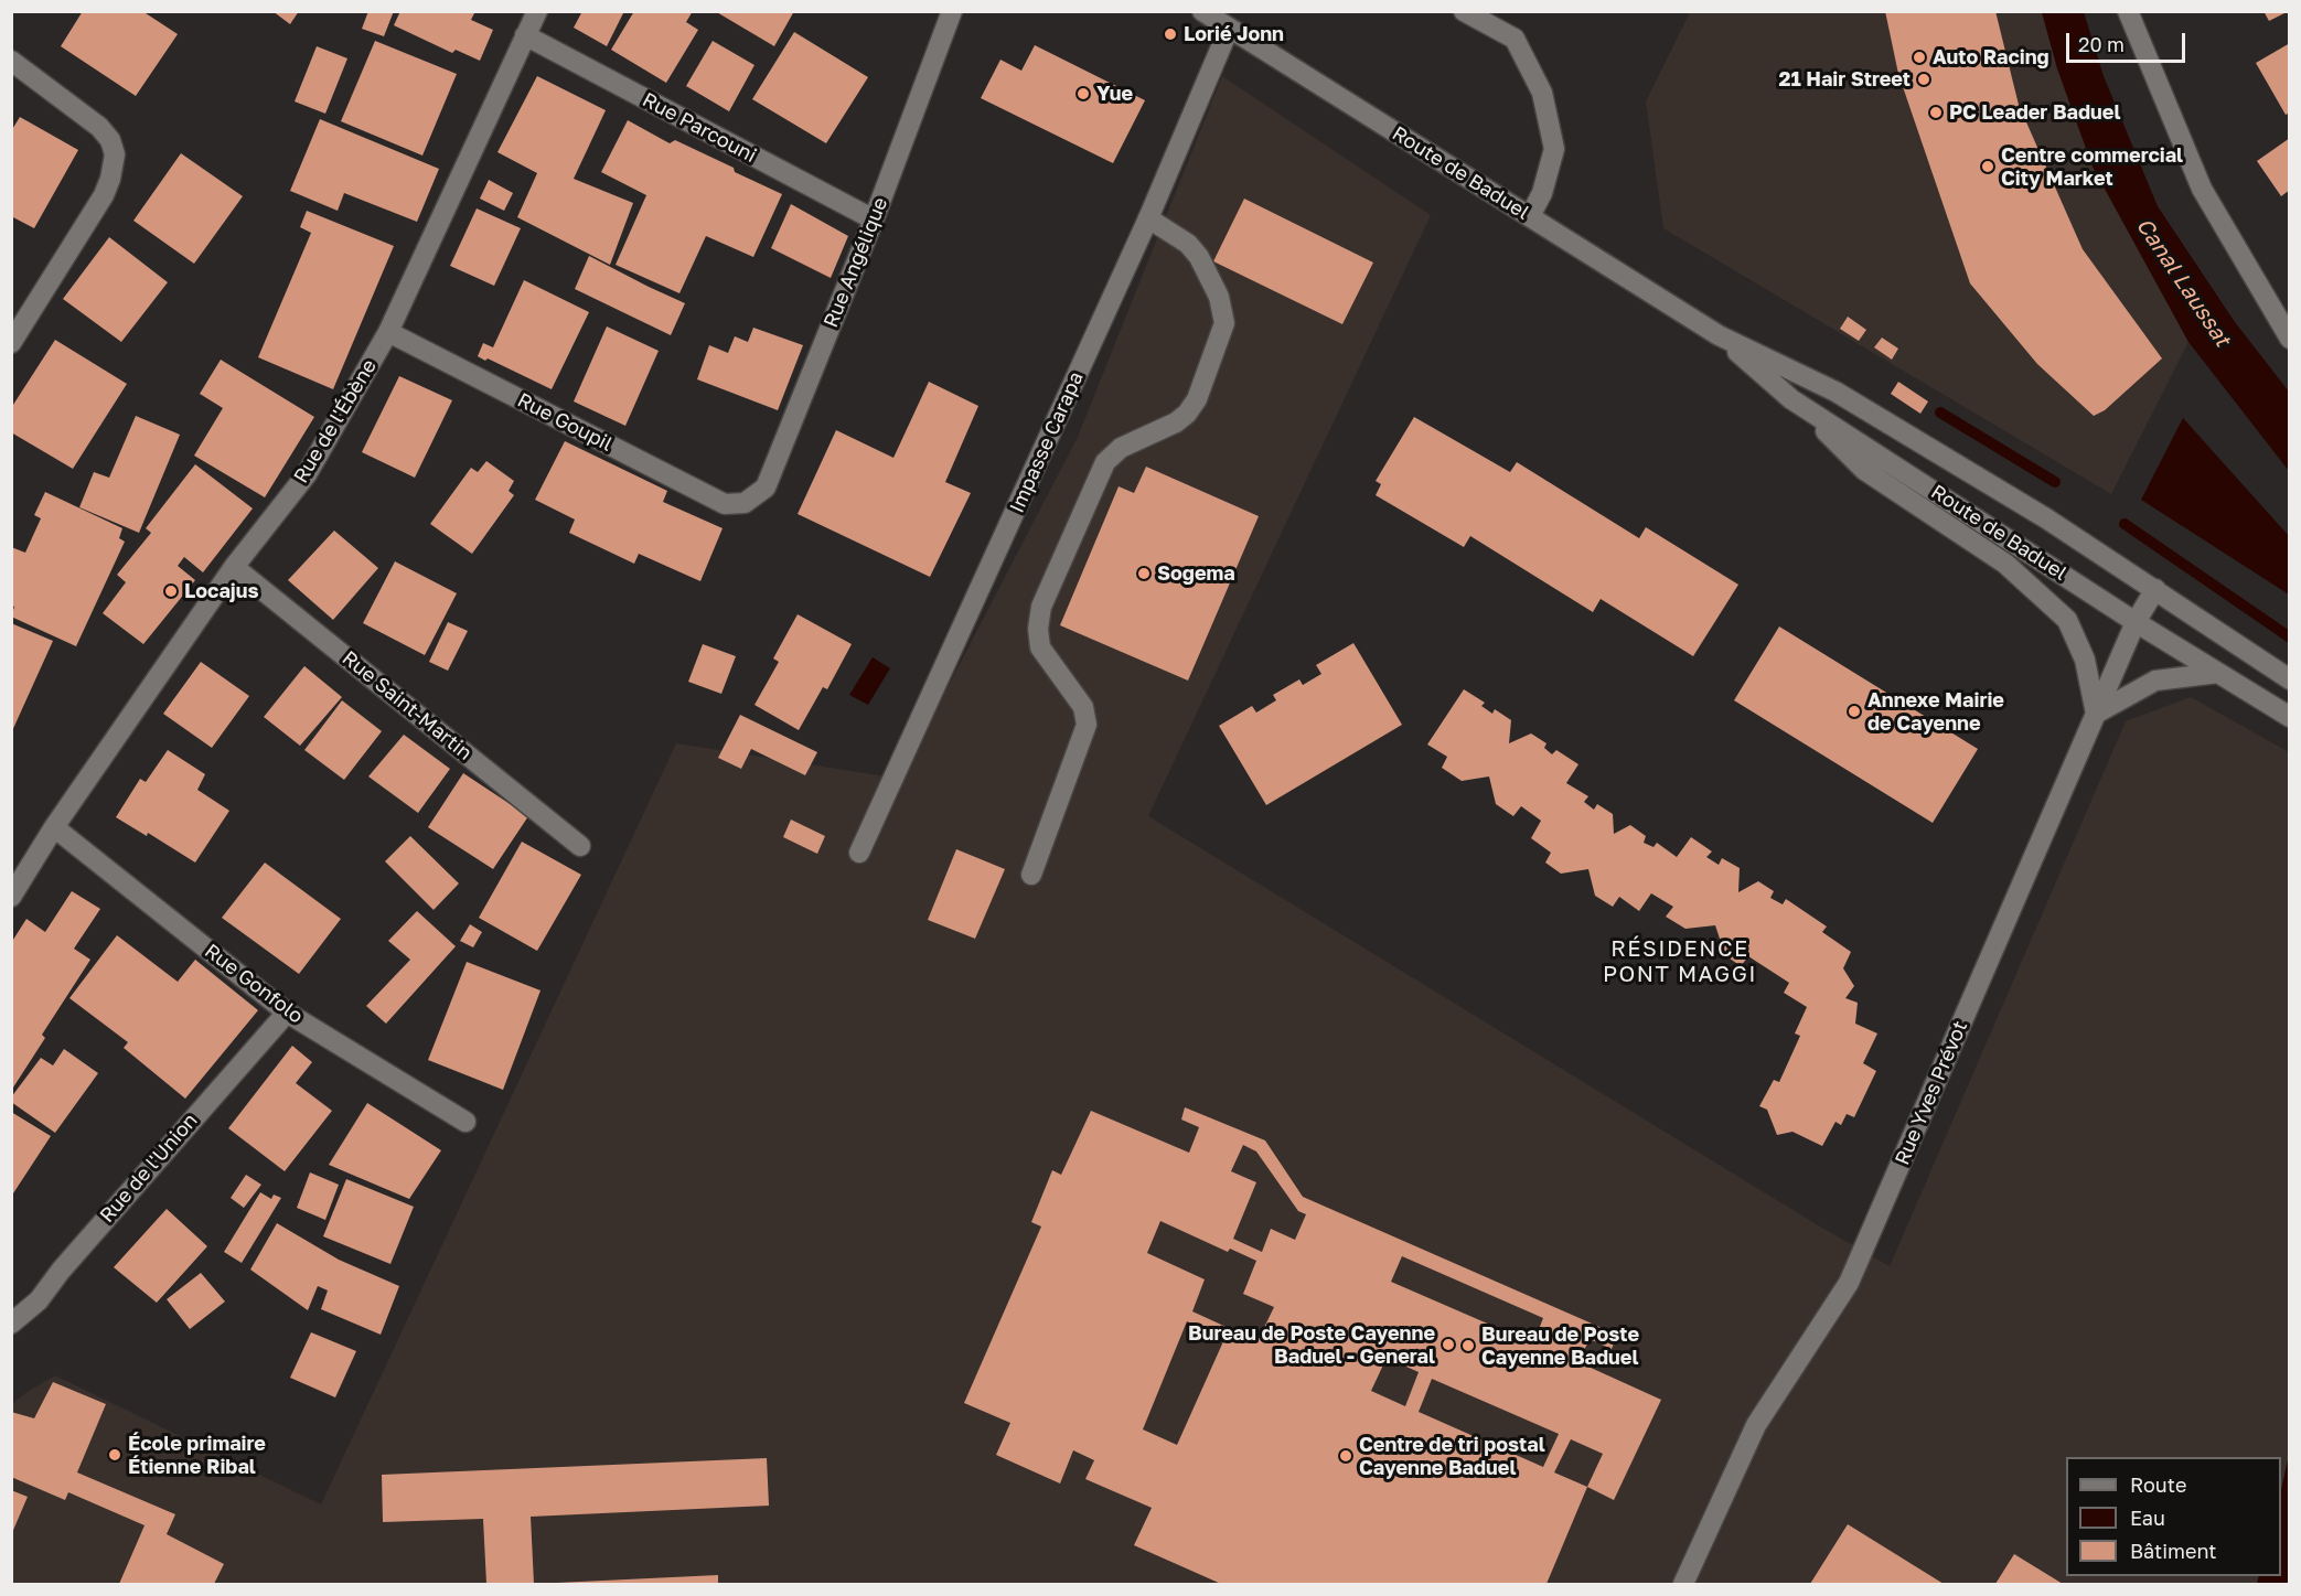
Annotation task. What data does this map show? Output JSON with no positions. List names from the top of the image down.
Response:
{
  "streets": {
    "street": [
      "Rue Parcouni",
      "Route de Baduel",
      "Rue Angélique",
      "Rue de l'Ébène",
      "Rue Goupil",
      "Impasse Carapa",
      "Rue Saint-Martin",
      "Rue Gonfolo",
      "Rue Yves Prévot",
      "Rue de l'Union"
    ]
  },
  "crossings": [
    ["Rue Parcouni", "Rue Angélique"],
    ["Rue Parcouni", "Rue de l'Ébène"],
    ["Route de Baduel", "Impasse Carapa"],
    ["Route de Baduel", "Rue Yves Prévot"],
    ["Rue Angélique", "Rue Goupil"],
    ["Rue de l'Ébène", "Rue Goupil"],
    ["Rue de l'Ébène", "Rue Saint-Martin"],
    ["Rue de l'Ébène", "Rue Gonfolo"],
    ["Rue Gonfolo", "Rue de l'Union"]
  ],
  "districts": ["RÉSIDENCE PONT MAGGI"],
  "water": ["Canal Laussat"],
  "places": [
    "Lorié Jonn",
    "Auto Racing",
    "21 Hair Street",
    "Yue",
    "PC Leader Baduel",
    "Centre commercial City Market",
    "Sogema",
    "Locajus",
    "Annexe Mairie de Cayenne",
    "Bureau de Poste Cayenne Baduel - General",
    "Bureau de Poste Cayenne Baduel",
    "École primaire Étienne Ribal",
    "Centre de tri postal Cayenne Baduel"
  ],
  "legend": ["Route", "Eau", "Bâtiment"],
  "scale_bar": "20 m"
}
